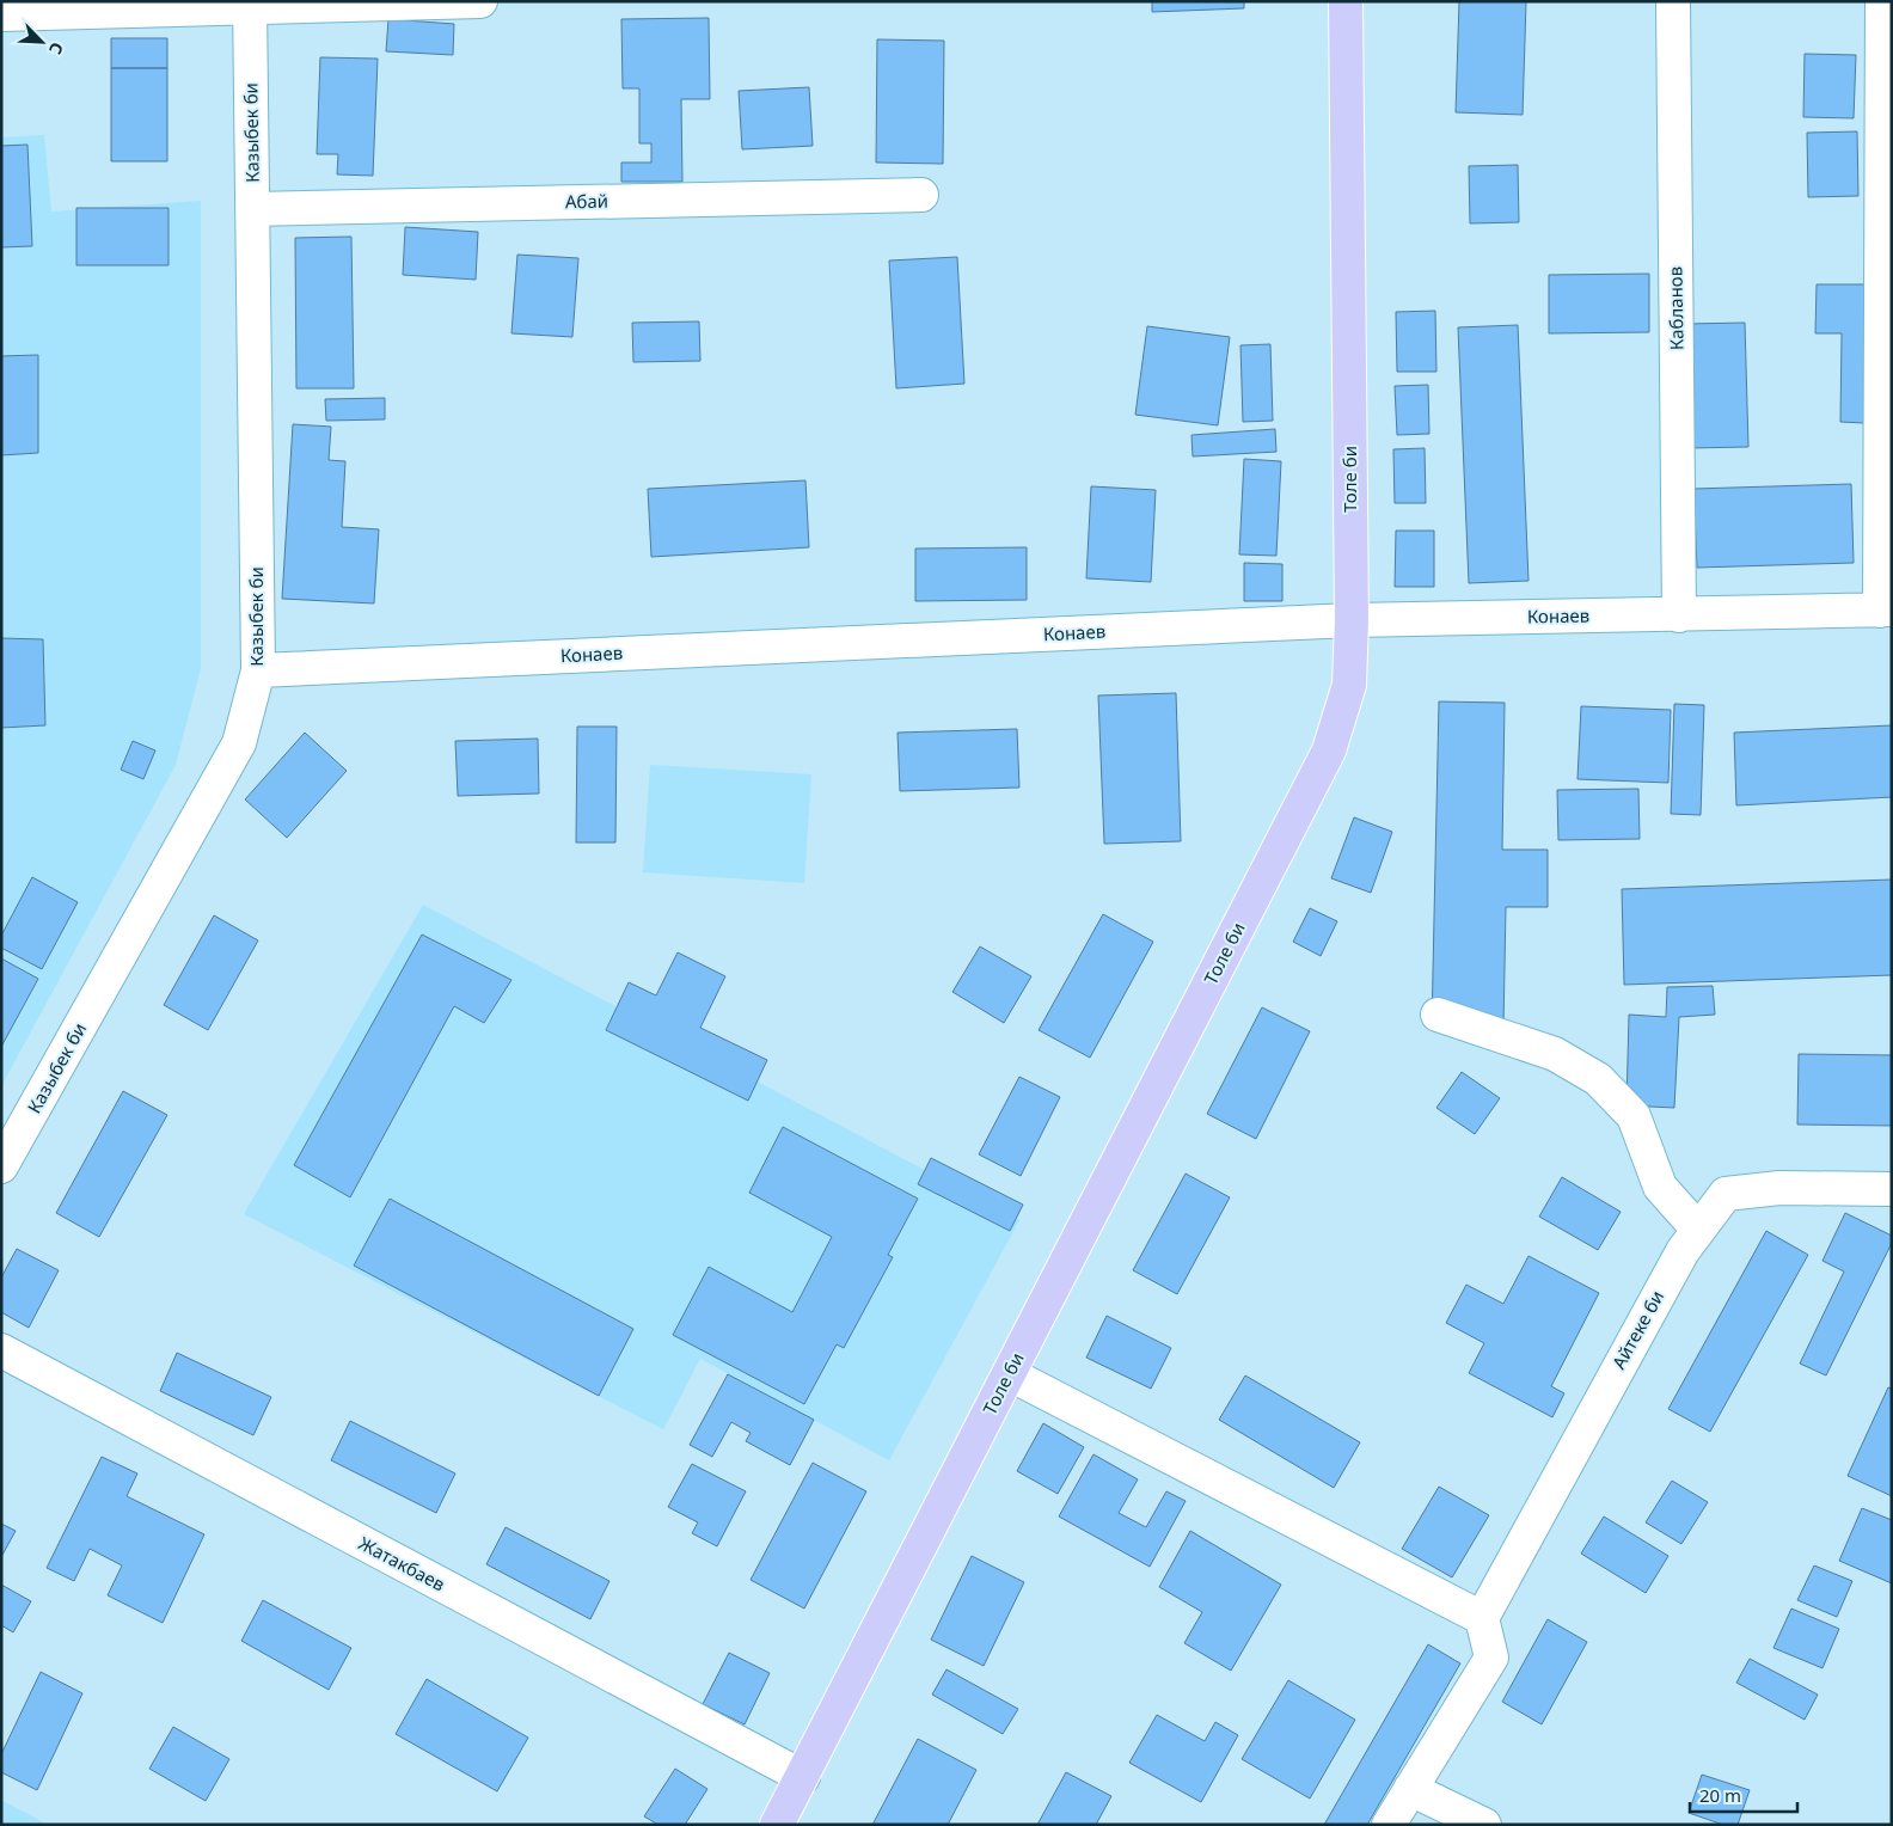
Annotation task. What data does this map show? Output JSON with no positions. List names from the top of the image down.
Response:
{
  "streets": {
    "main road": ["Толе би"],
    "street": [
      "Казыбек би",
      "Абай",
      "Кабланов",
      "Конаев",
      "Айтеке би",
      "Жатакбаев"
    ]
  },
  "crossings": [
    ["Казыбек би", "Абай"],
    ["Казыбек би", "Конаев"],
    ["Кабланов", "Конаев"],
    ["Толе би", "Конаев"],
    ["Толе би", "Жатакбаев"]
  ],
  "scale_bar": "20 m",
  "north": "bottom right"
}
